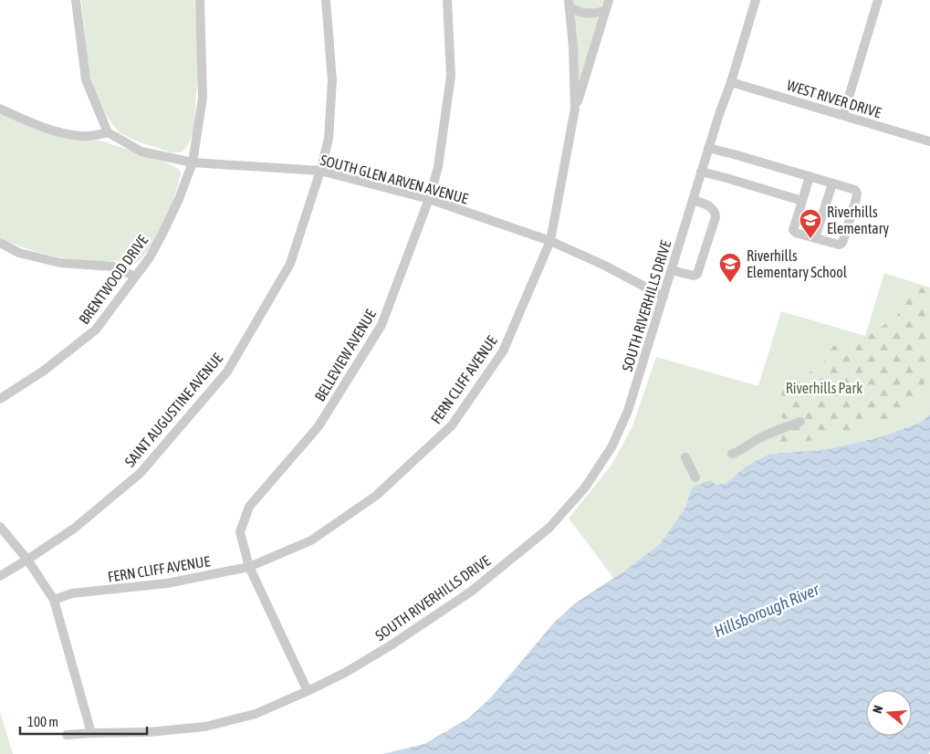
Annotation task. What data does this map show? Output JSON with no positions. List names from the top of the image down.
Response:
{
  "streets": {
    "street": [
      "WEST RIVER DRIVE",
      "SOUTH GLEN ARVEN AVENUE",
      "BRENTWOOD DRIVE",
      "SOUTH RIVERHILLS DRIVE",
      "BELLEVIEW AVENUE",
      "FERN CLIFF AVENUE",
      "SAINT AUGUSTINE AVENUE"
    ]
  },
  "crossings": [
    ["WEST RIVER DRIVE", "SOUTH RIVERHILLS DRIVE"],
    ["SOUTH GLEN ARVEN AVENUE", "BRENTWOOD DRIVE"],
    ["SOUTH GLEN ARVEN AVENUE", "SOUTH RIVERHILLS DRIVE"],
    ["SOUTH GLEN ARVEN AVENUE", "BELLEVIEW AVENUE"],
    ["SOUTH GLEN ARVEN AVENUE", "FERN CLIFF AVENUE"],
    ["SOUTH GLEN ARVEN AVENUE", "SAINT AUGUSTINE AVENUE"],
    ["SOUTH RIVERHILLS DRIVE", "BELLEVIEW AVENUE"],
    ["BELLEVIEW AVENUE", "FERN CLIFF AVENUE"]
  ],
  "water": ["Hillsborough River"],
  "parks": ["Riverhills Park"],
  "places": {
    "school or university": ["Riverhills Elementary", "Riverhills Elementary School"]
  },
  "scale_bar": "100 m",
  "north": "left"
}
